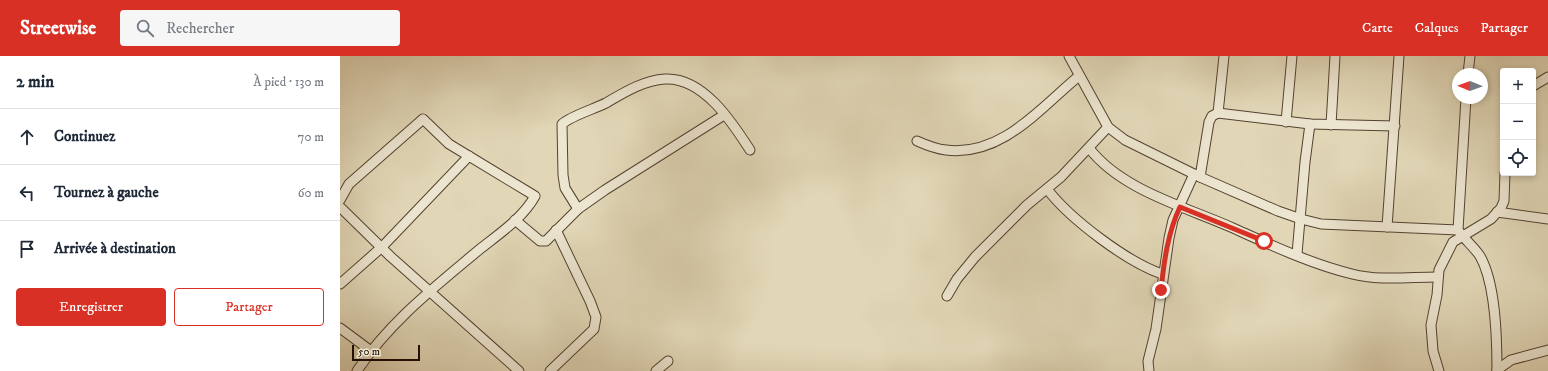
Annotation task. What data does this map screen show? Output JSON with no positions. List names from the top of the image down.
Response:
{
  "scale_bar": "50 m",
  "north": "left",
  "page": {
    "header": "Streetwise",
    "search": "Rechercher",
    "nav": ["Carte", "Calques", "Partager"],
    "heading": ["2 min", "À pied · 130 m"],
    "map_buttons": ["+", "−"],
    "list": [
      ["Continuez", "70 m"],
      ["Tournez à gauche", "60 m"],
      "Arrivée à destination"
    ],
    "buttons": ["Enregistrer", "Partager"],
    "scale": "50 m"
  }
}
